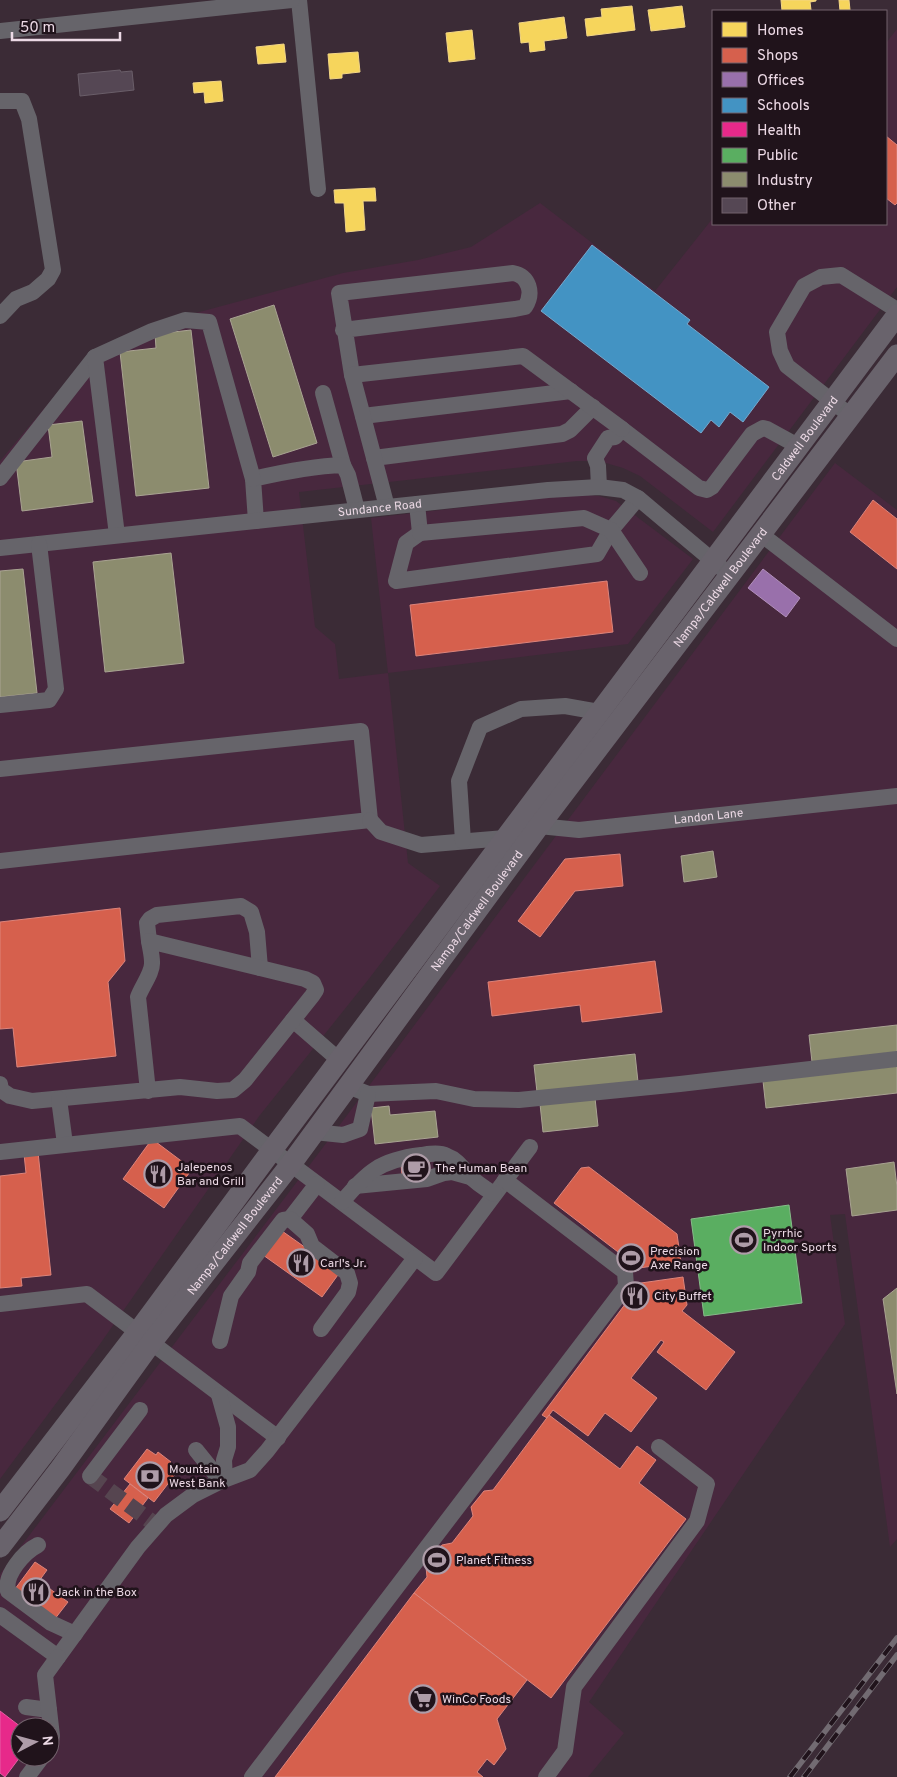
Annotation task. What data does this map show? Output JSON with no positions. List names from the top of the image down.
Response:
{
  "streets": {
    "main road": ["Caldwell Boulevard", "Nampa/Caldwell Boulevard"],
    "street": ["Sundance Road", "Landon Lane"]
  },
  "crossings": [
    ["Caldwell Boulevard", "Sundance Road"],
    ["Caldwell Boulevard", "Nampa/Caldwell Boulevard"],
    ["Sundance Road", "Nampa/Caldwell Boulevard"],
    ["Nampa/Caldwell Boulevard", "Landon Lane"]
  ],
  "places": {
    "cafe": ["The Human Bean"],
    "restaurant": [
      "Jalepenos Bar and Grill",
      "Carl's Jr.",
      "City Buffet",
      "Jack in the Box"
    ],
    "sports": ["Pyrrhic Indoor Sports", "Precision Axe Range", "Planet Fitness"],
    "bank": ["Mountain West Bank"],
    "supermarket": ["WinCo Foods"]
  },
  "legend": [
    "Homes",
    "Shops",
    "Offices",
    "Schools",
    "Health",
    "Public",
    "Industry",
    "Other"
  ],
  "scale_bar": "50 m",
  "north": "right"
}
